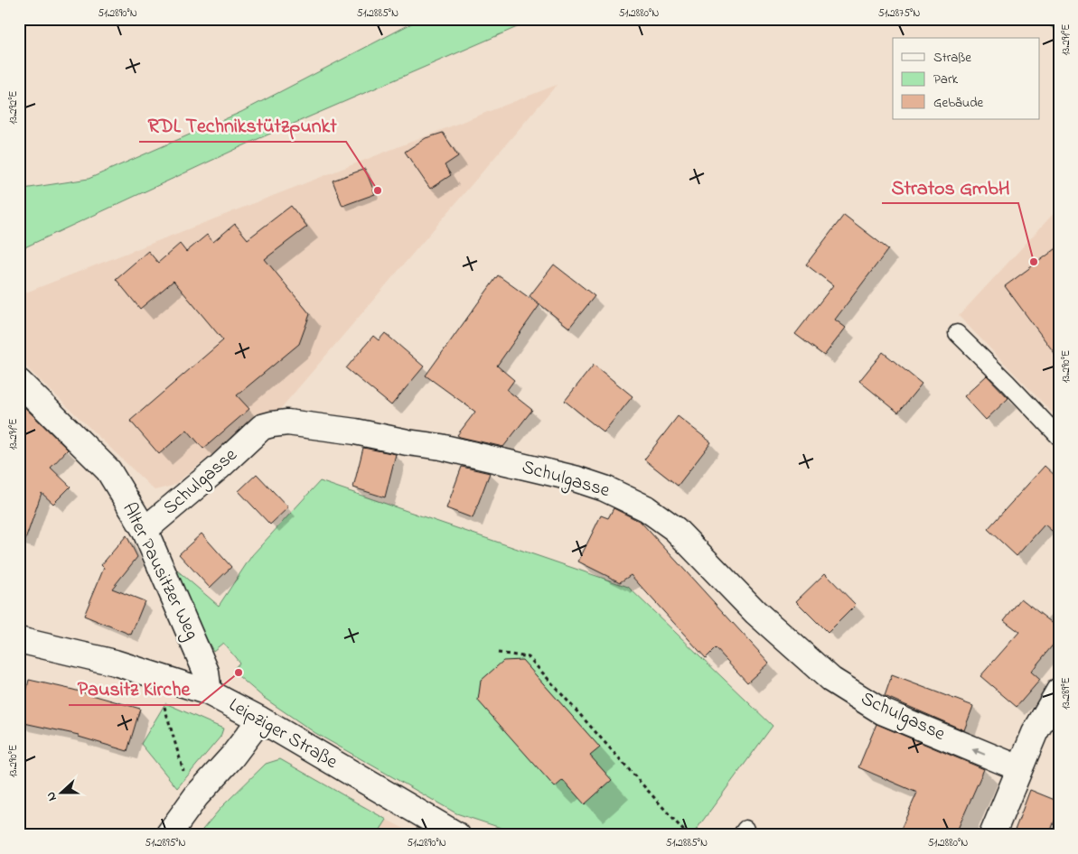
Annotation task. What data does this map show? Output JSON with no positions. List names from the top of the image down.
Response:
{
  "streets": {
    "street": ["Schulgasse", "Alter Pausitzer Weg", "Leipziger Straße"]
  },
  "crossings": [
    ["Schulgasse", "Alter Pausitzer Weg"],
    ["Alter Pausitzer Weg", "Leipziger Straße"]
  ],
  "one_way": ["Schulgasse"],
  "places": ["RDL Technikstützpunkt", "Stratos GmbH", "Pausitz Kirche"],
  "legend": ["Straße", "Park", "Gebäude"],
  "north": "left",
  "coordinates": [
    "51.2890°N",
    "51.2885°N",
    "51.2880°N",
    "51.2875°N",
    "13.291°E",
    "13.292°E",
    "13.290°E",
    "13.289°E",
    "51.2895°N"
  ]
}
